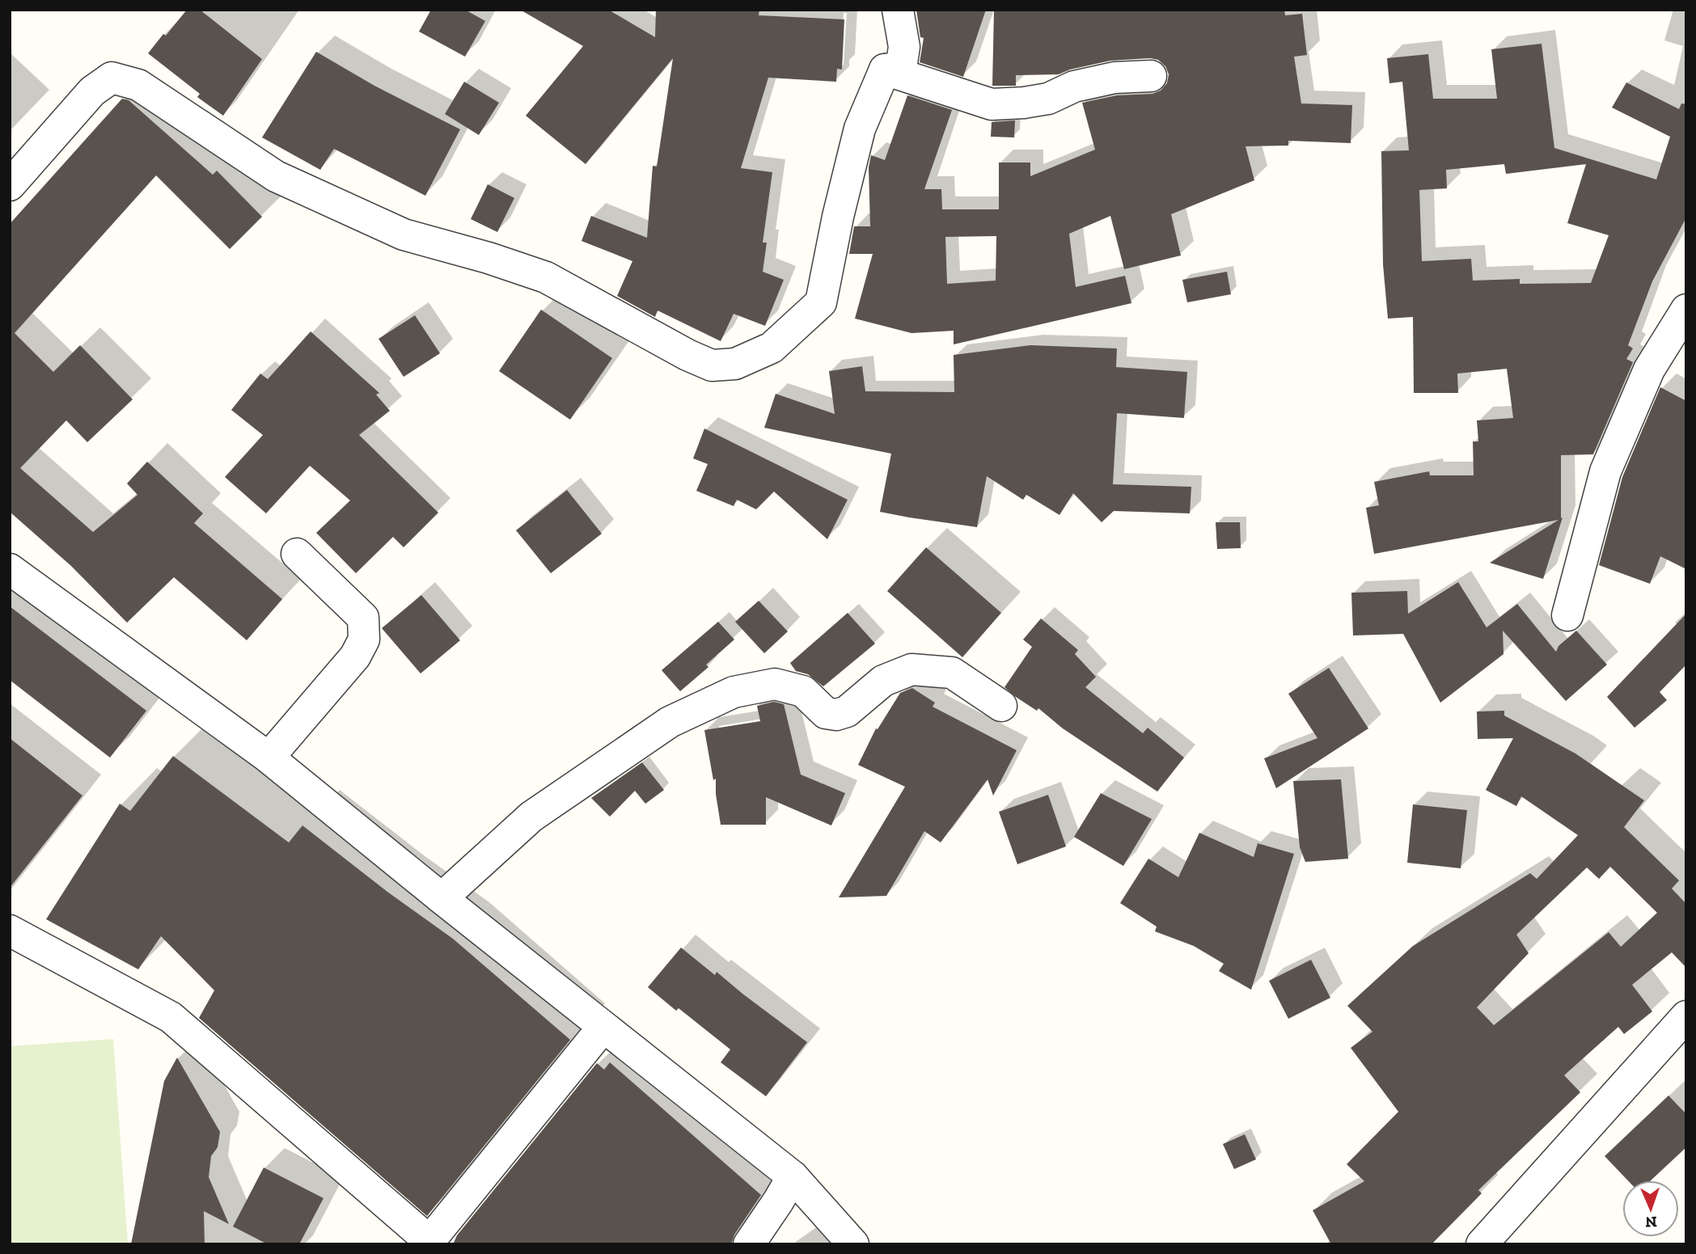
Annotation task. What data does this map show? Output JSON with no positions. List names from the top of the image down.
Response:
{
  "north": "bottom"
}
